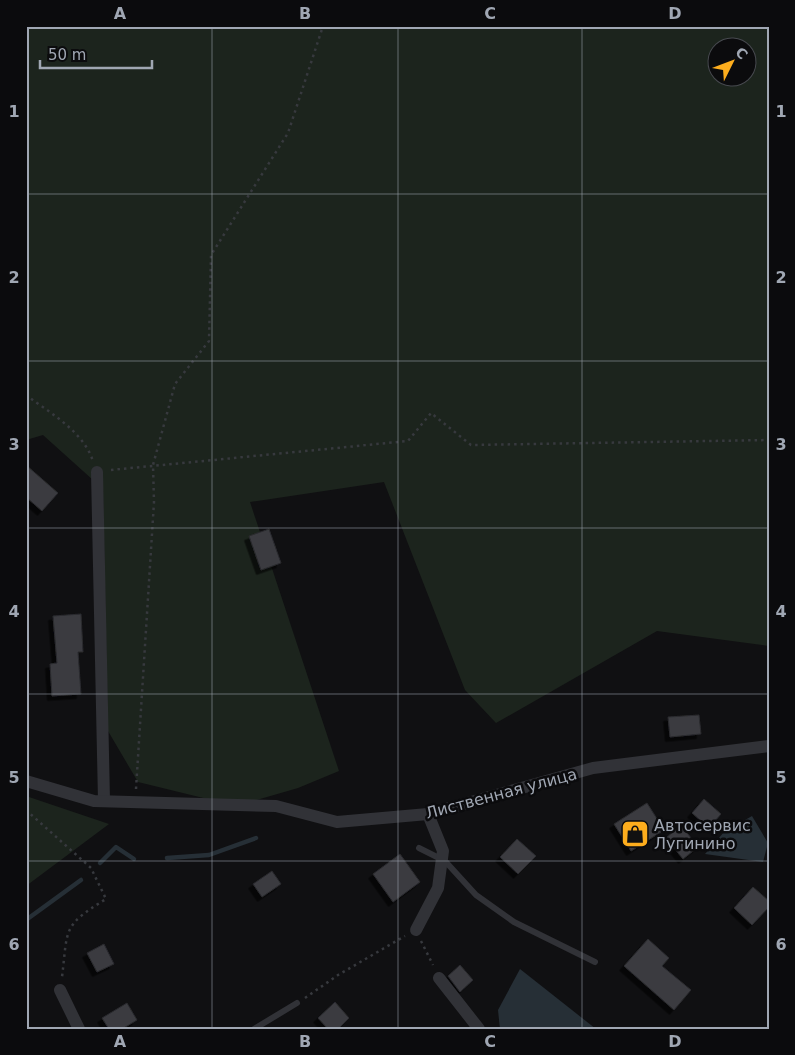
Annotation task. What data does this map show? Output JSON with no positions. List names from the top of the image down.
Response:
{
  "streets": {
    "street": ["Лиственная улица"]
  },
  "places": {
    "shop": ["Автосервис Лугинино"]
  },
  "scale_bar": "50 m",
  "north": "top right",
  "grid": {
    "columns": [
      "A",
      "B",
      "C",
      "D"
    ],
    "rows": [
      "1",
      "2",
      "3",
      "4",
      "5",
      "6"
    ]
  }
}
